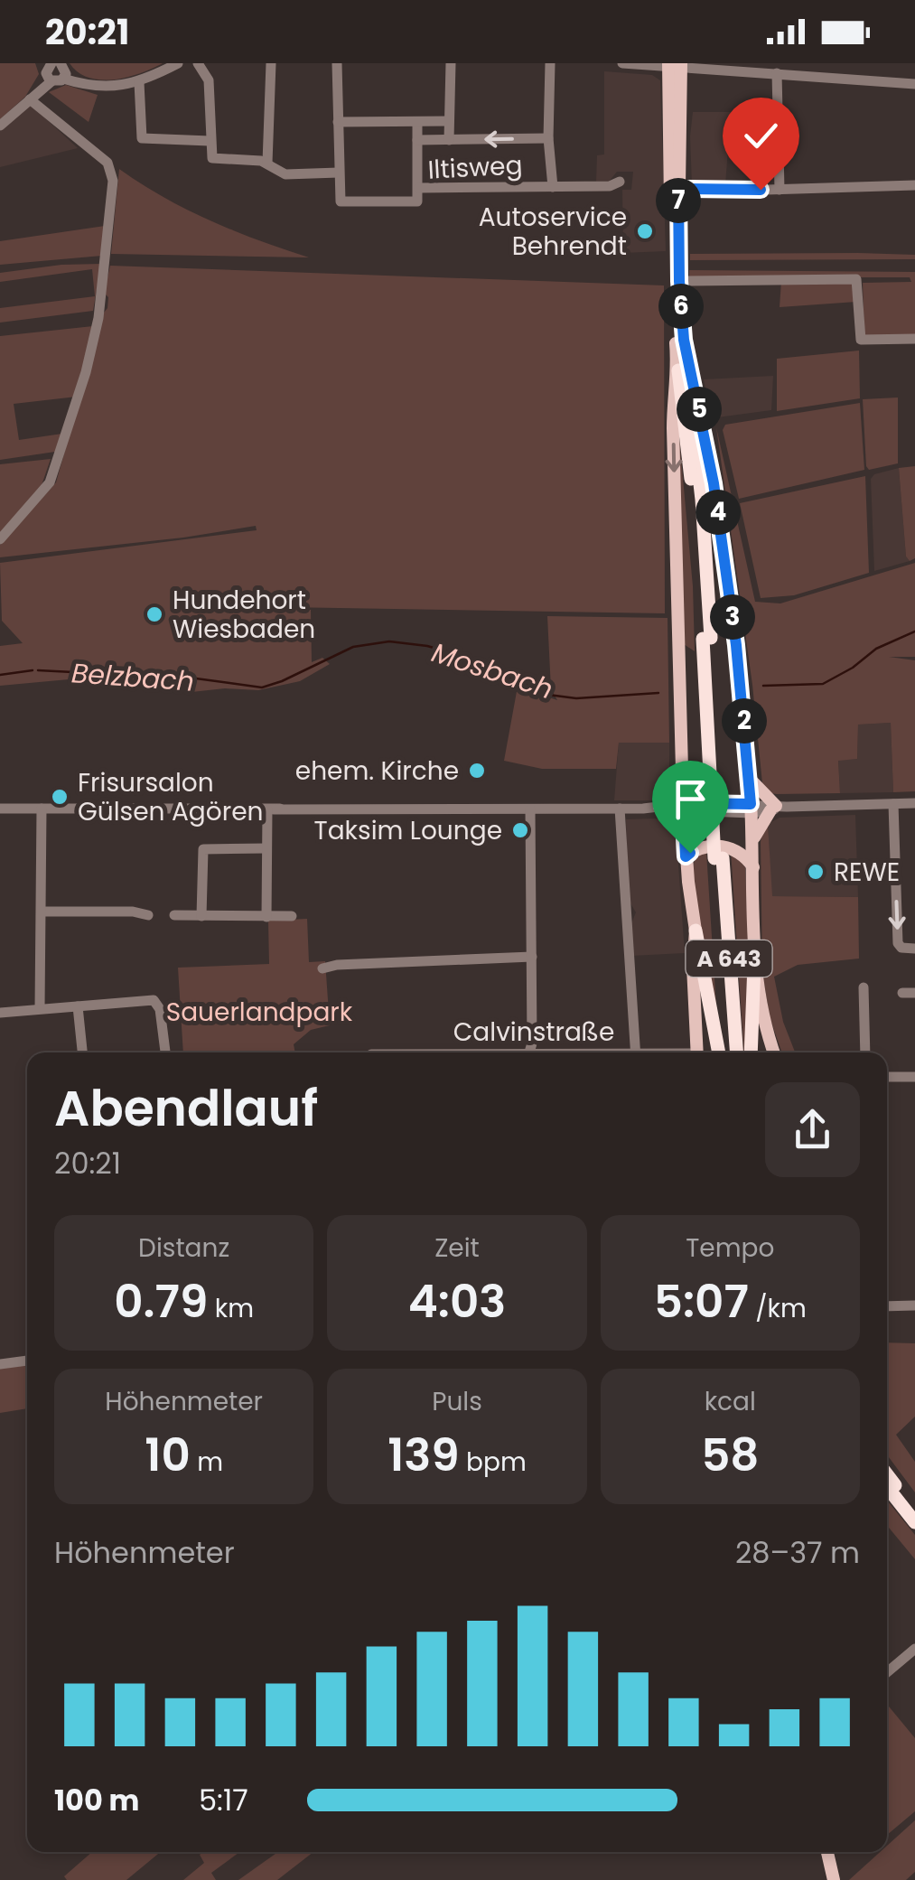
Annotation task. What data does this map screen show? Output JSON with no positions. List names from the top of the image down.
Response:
{
  "streets": {
    "highway": ["A 643"],
    "street": ["Iltisweg"]
  },
  "water": ["Mosbach", "Belzbach"],
  "parks": ["Sauerlandpark"],
  "places": [
    "Autoservice Behrendt",
    "Hundehort Wiesbaden",
    "ehem. Kirche",
    "Frisursalon Gülsen Agören",
    "Taksim Lounge",
    "REWE"
  ],
  "page": {
    "status": "20:21",
    "pins": [
      "7",
      "6",
      "5",
      "4",
      "3",
      "2"
    ],
    "heading": ["Abendlauf", "20:21"],
    "stats": [
      ["Distanz", "0.79 km"],
      ["Zeit", "4:03"],
      ["Tempo", "5:07 /km"],
      ["Höhenmeter", "10 m"],
      ["Puls", "139 bpm"],
      ["kcal", "58"]
    ],
    "chart": ["Höhenmeter", "28–37 m"],
    "list": [
      {
        "name": "100 m",
        "note": "5:17"
      }
    ]
  }
}
